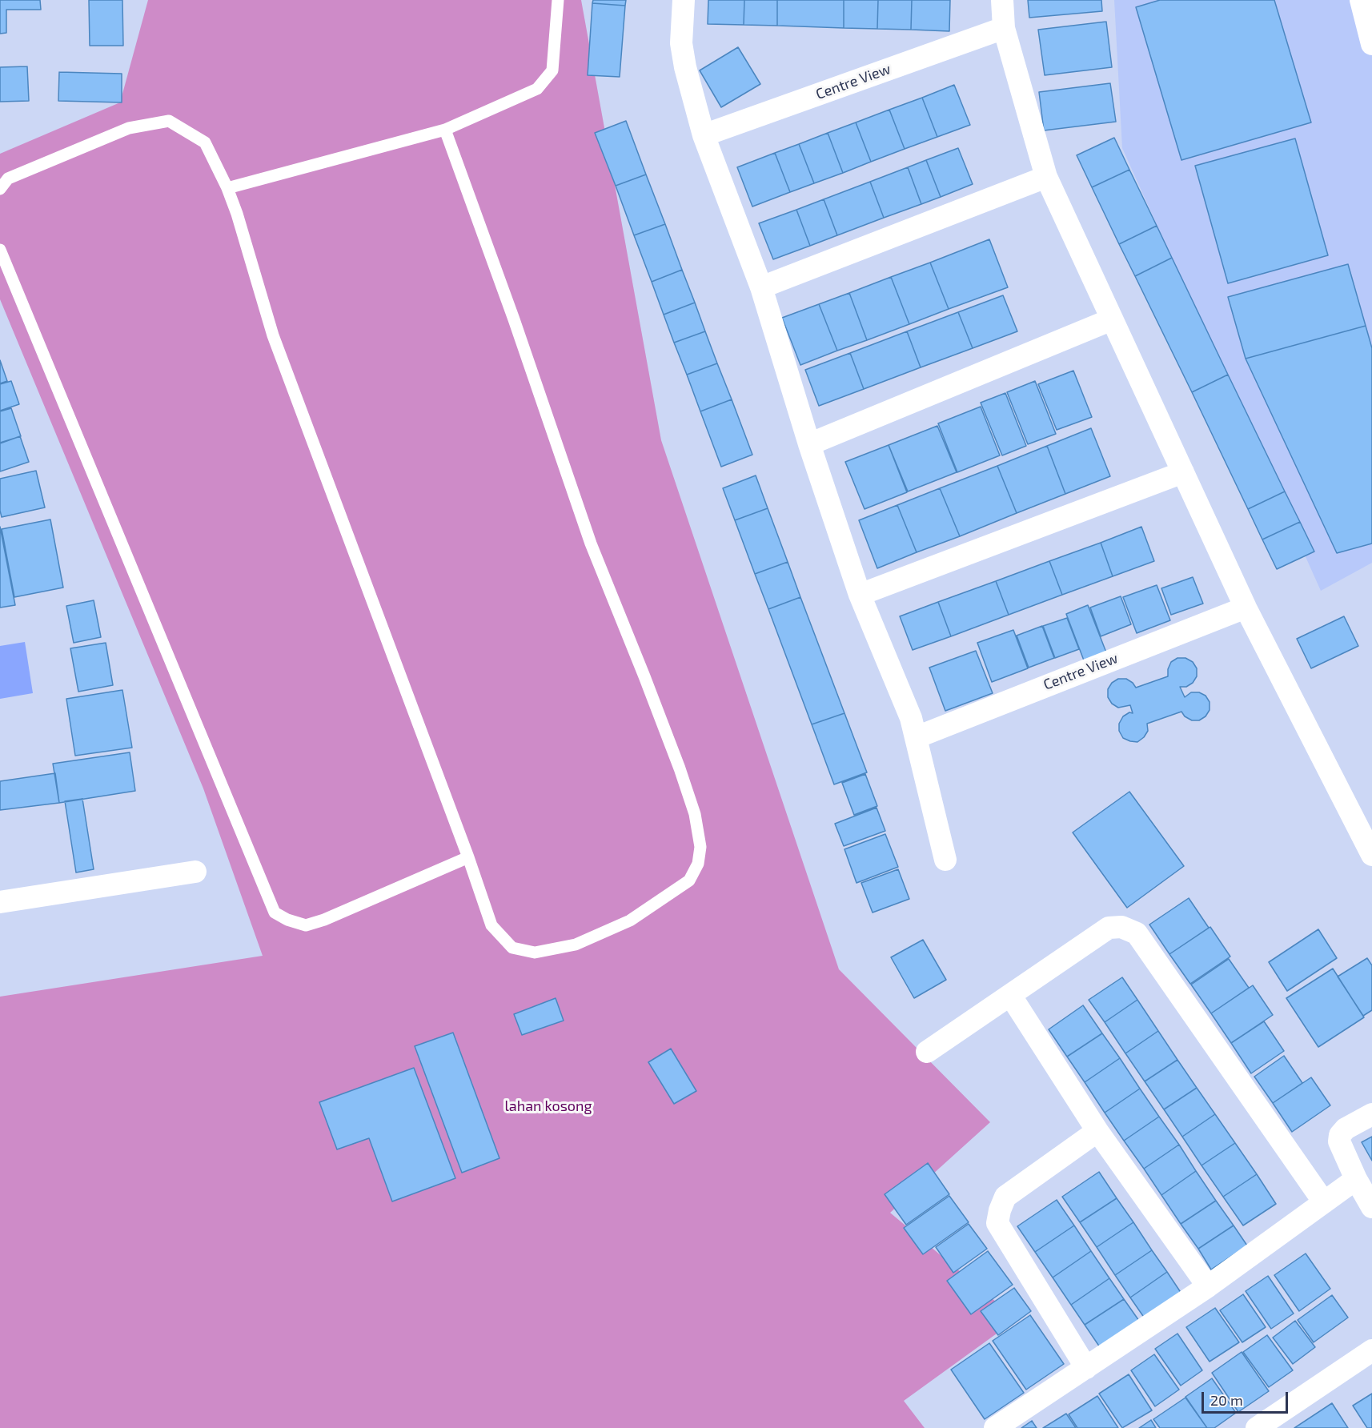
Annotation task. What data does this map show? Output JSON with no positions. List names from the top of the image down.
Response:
{
  "streets": {
    "street": ["Centre View"]
  },
  "parks": ["lahan kosong"],
  "scale_bar": "20 m"
}
